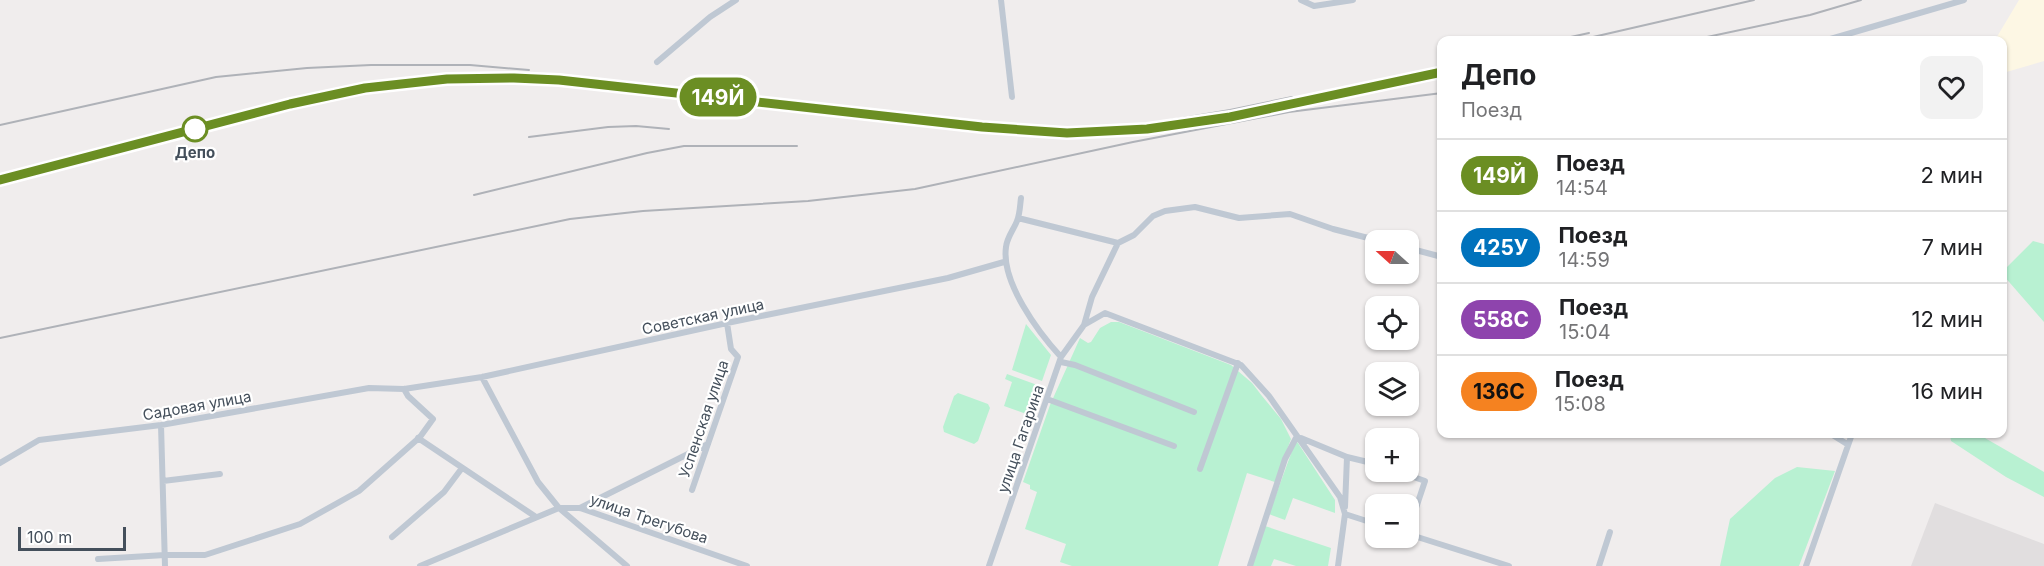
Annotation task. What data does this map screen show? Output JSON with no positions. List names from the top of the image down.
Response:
{
  "streets": {
    "street": [
      "Советская улица",
      "Садовая улица",
      "Успенская улица",
      "улица Гагарина",
      "улица Трегубова"
    ]
  },
  "crossings": [
    ["Советская улица", "Садовая улица"],
    ["Советская улица", "Успенская улица"]
  ],
  "places": ["Депо"],
  "scale_bar": "100 m",
  "north": "left",
  "page": {
    "on_map": "149Й",
    "heading": ["Депо", "Поезд"],
    "list": [
      {
        "mark": "149Й",
        "name": "Поезд",
        "note": "14:54",
        "value": "2 мин"
      },
      {
        "mark": "425У",
        "name": "Поезд",
        "note": "14:59",
        "value": "7 мин"
      },
      {
        "mark": "558С",
        "name": "Поезд",
        "note": "15:04",
        "value": "12 мин"
      },
      {
        "mark": "136С",
        "name": "Поезд",
        "note": "15:08",
        "value": "16 мин"
      }
    ],
    "map_buttons": ["+", "−"],
    "scale": "100 m"
  }
}
